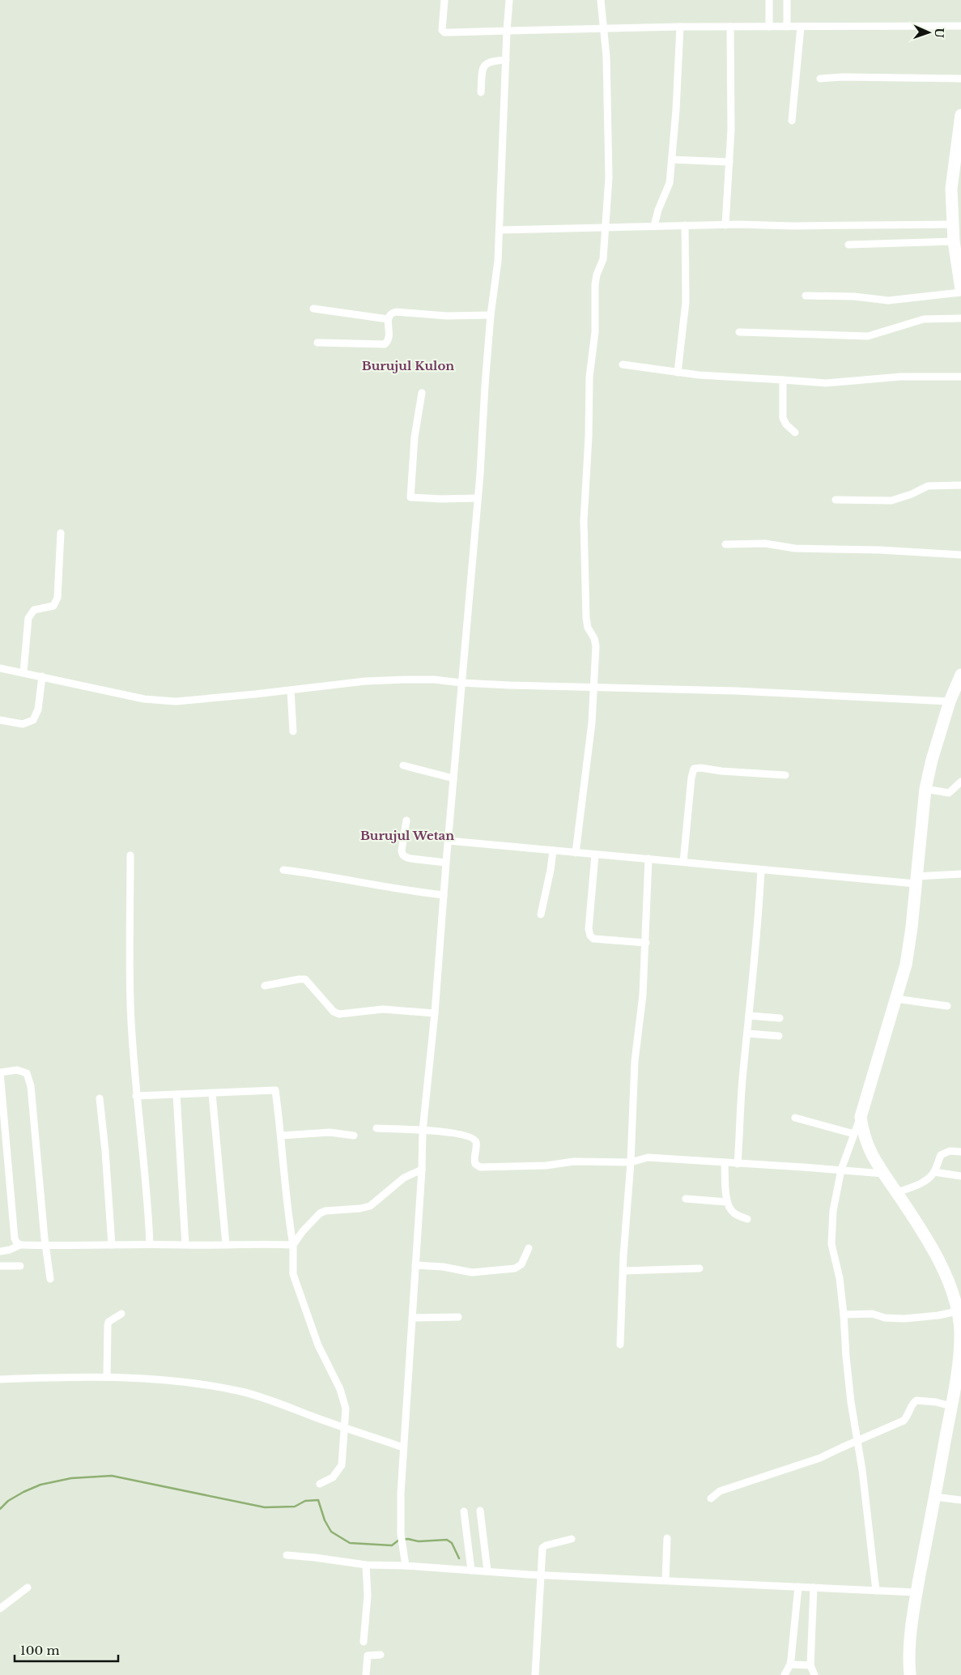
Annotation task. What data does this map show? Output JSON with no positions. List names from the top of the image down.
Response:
{
  "districts": ["Burujul Kulon", "Burujul Wetan"],
  "scale_bar": "100 m",
  "north": "right"
}
